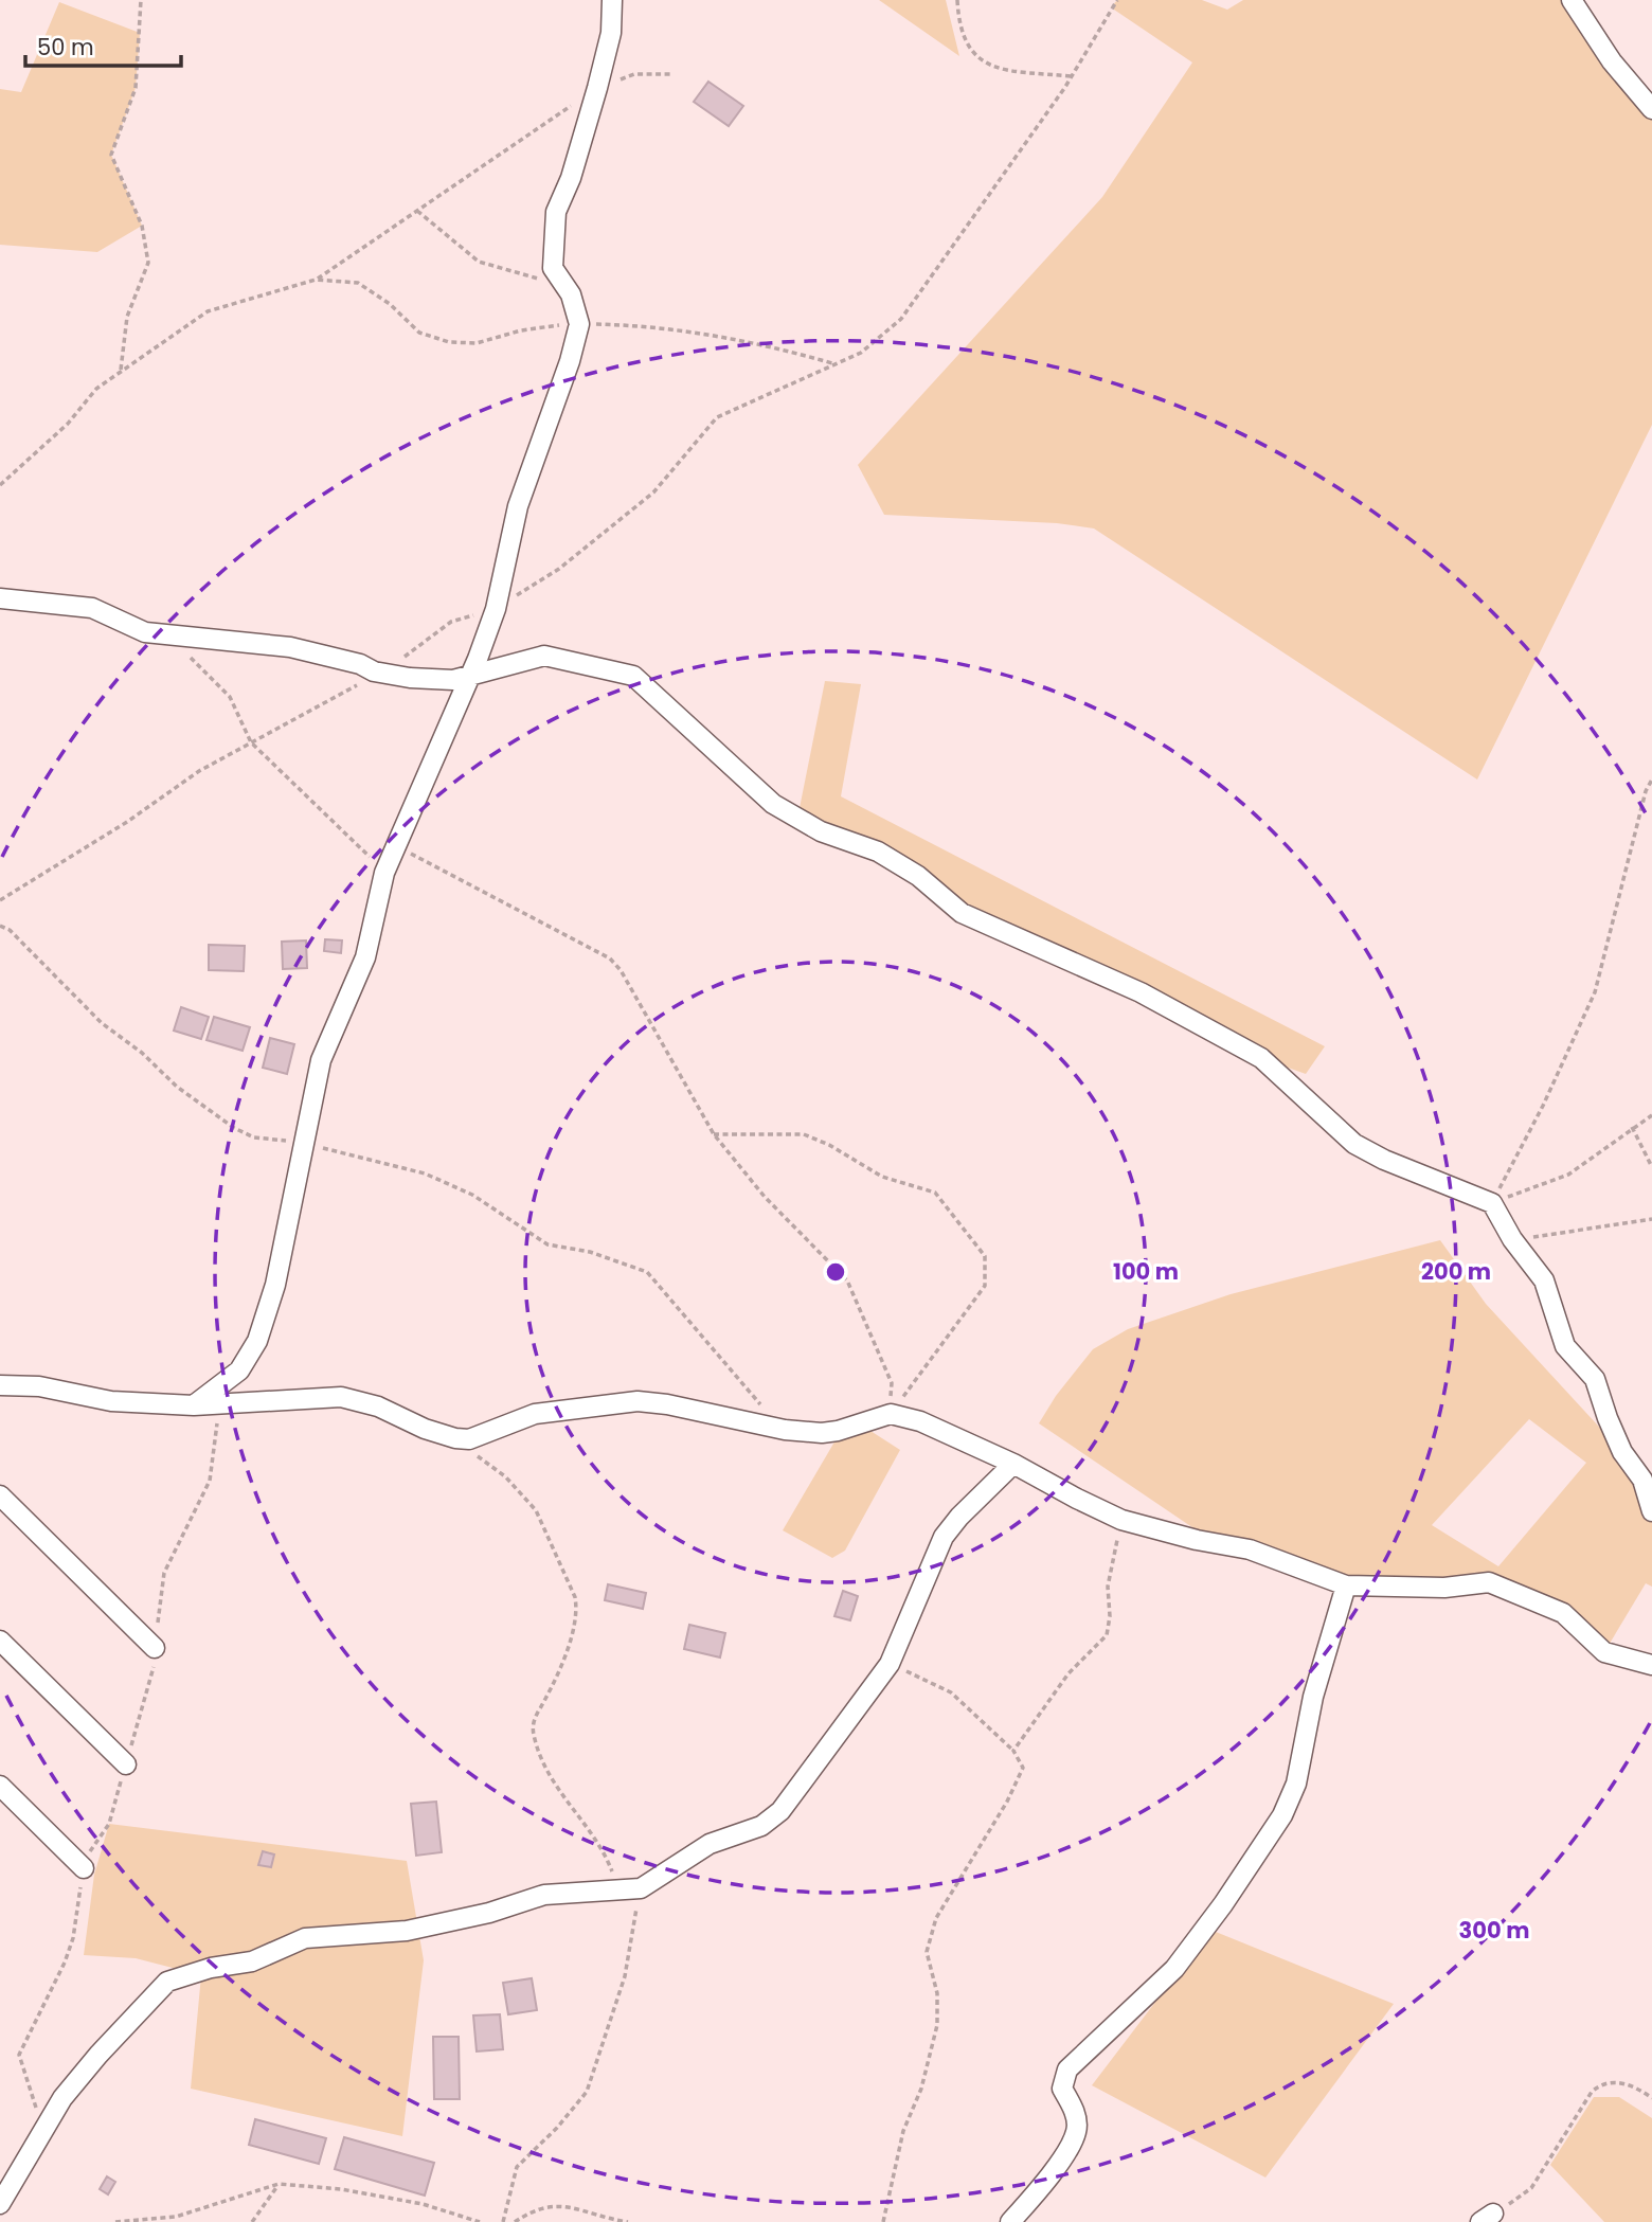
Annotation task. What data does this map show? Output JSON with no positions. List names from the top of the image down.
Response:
{
  "scale_bar": "50 m",
  "rings": ["100 m", "200 m", "300 m"]
}
